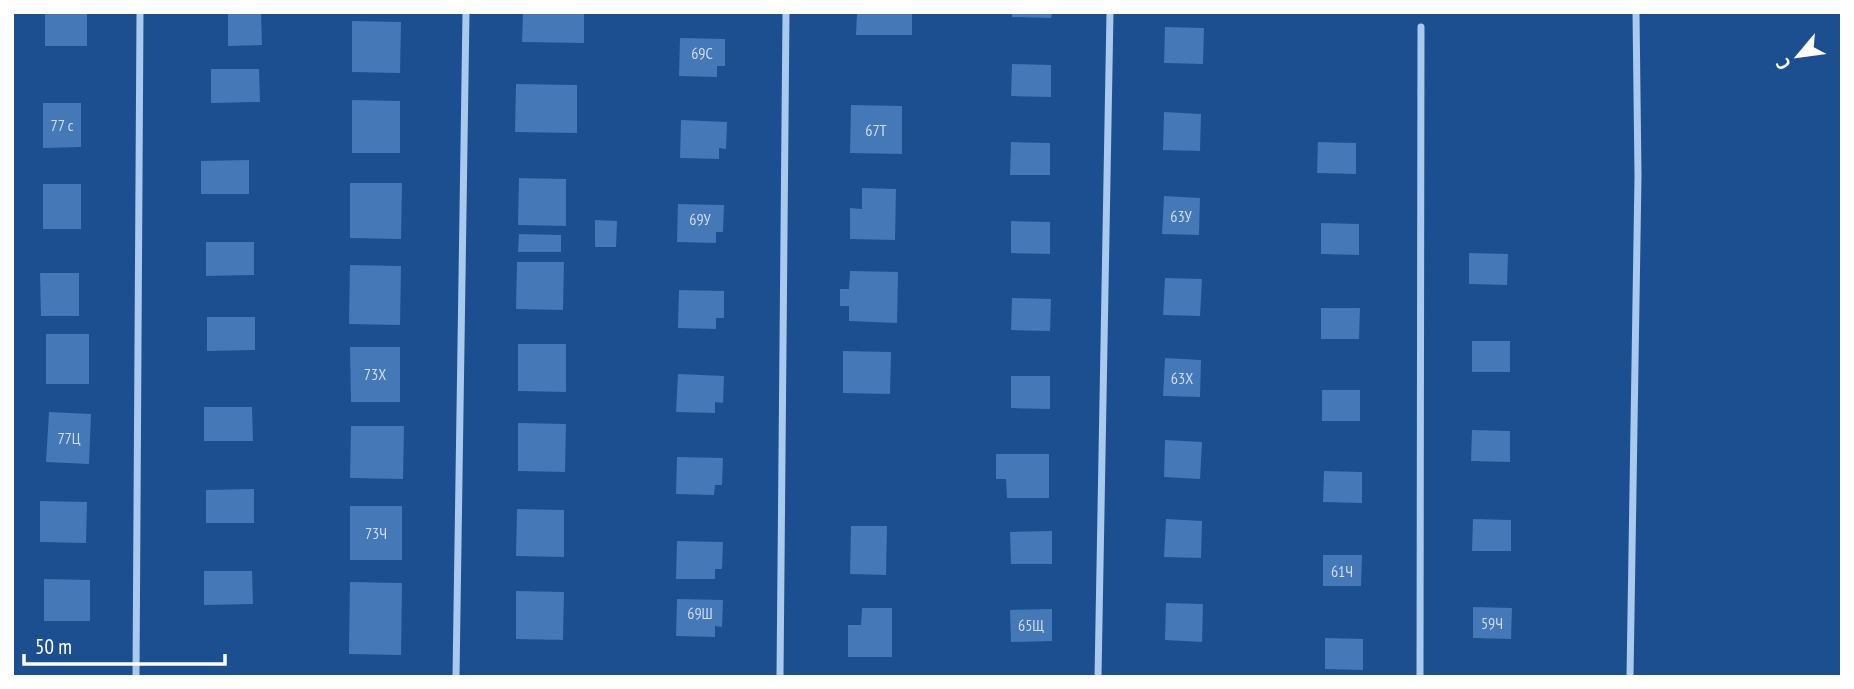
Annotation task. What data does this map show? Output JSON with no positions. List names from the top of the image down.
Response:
{
  "house_numbers": [
    "69С",
    "77 с",
    "67Т",
    "63У",
    "69У",
    "73Х",
    "63Х",
    "77Ц",
    "73Ч",
    "61Ч",
    "69Ш",
    "59Ч",
    "65Щ"
  ],
  "scale_bar": "50 m",
  "north": "bottom left"
}
